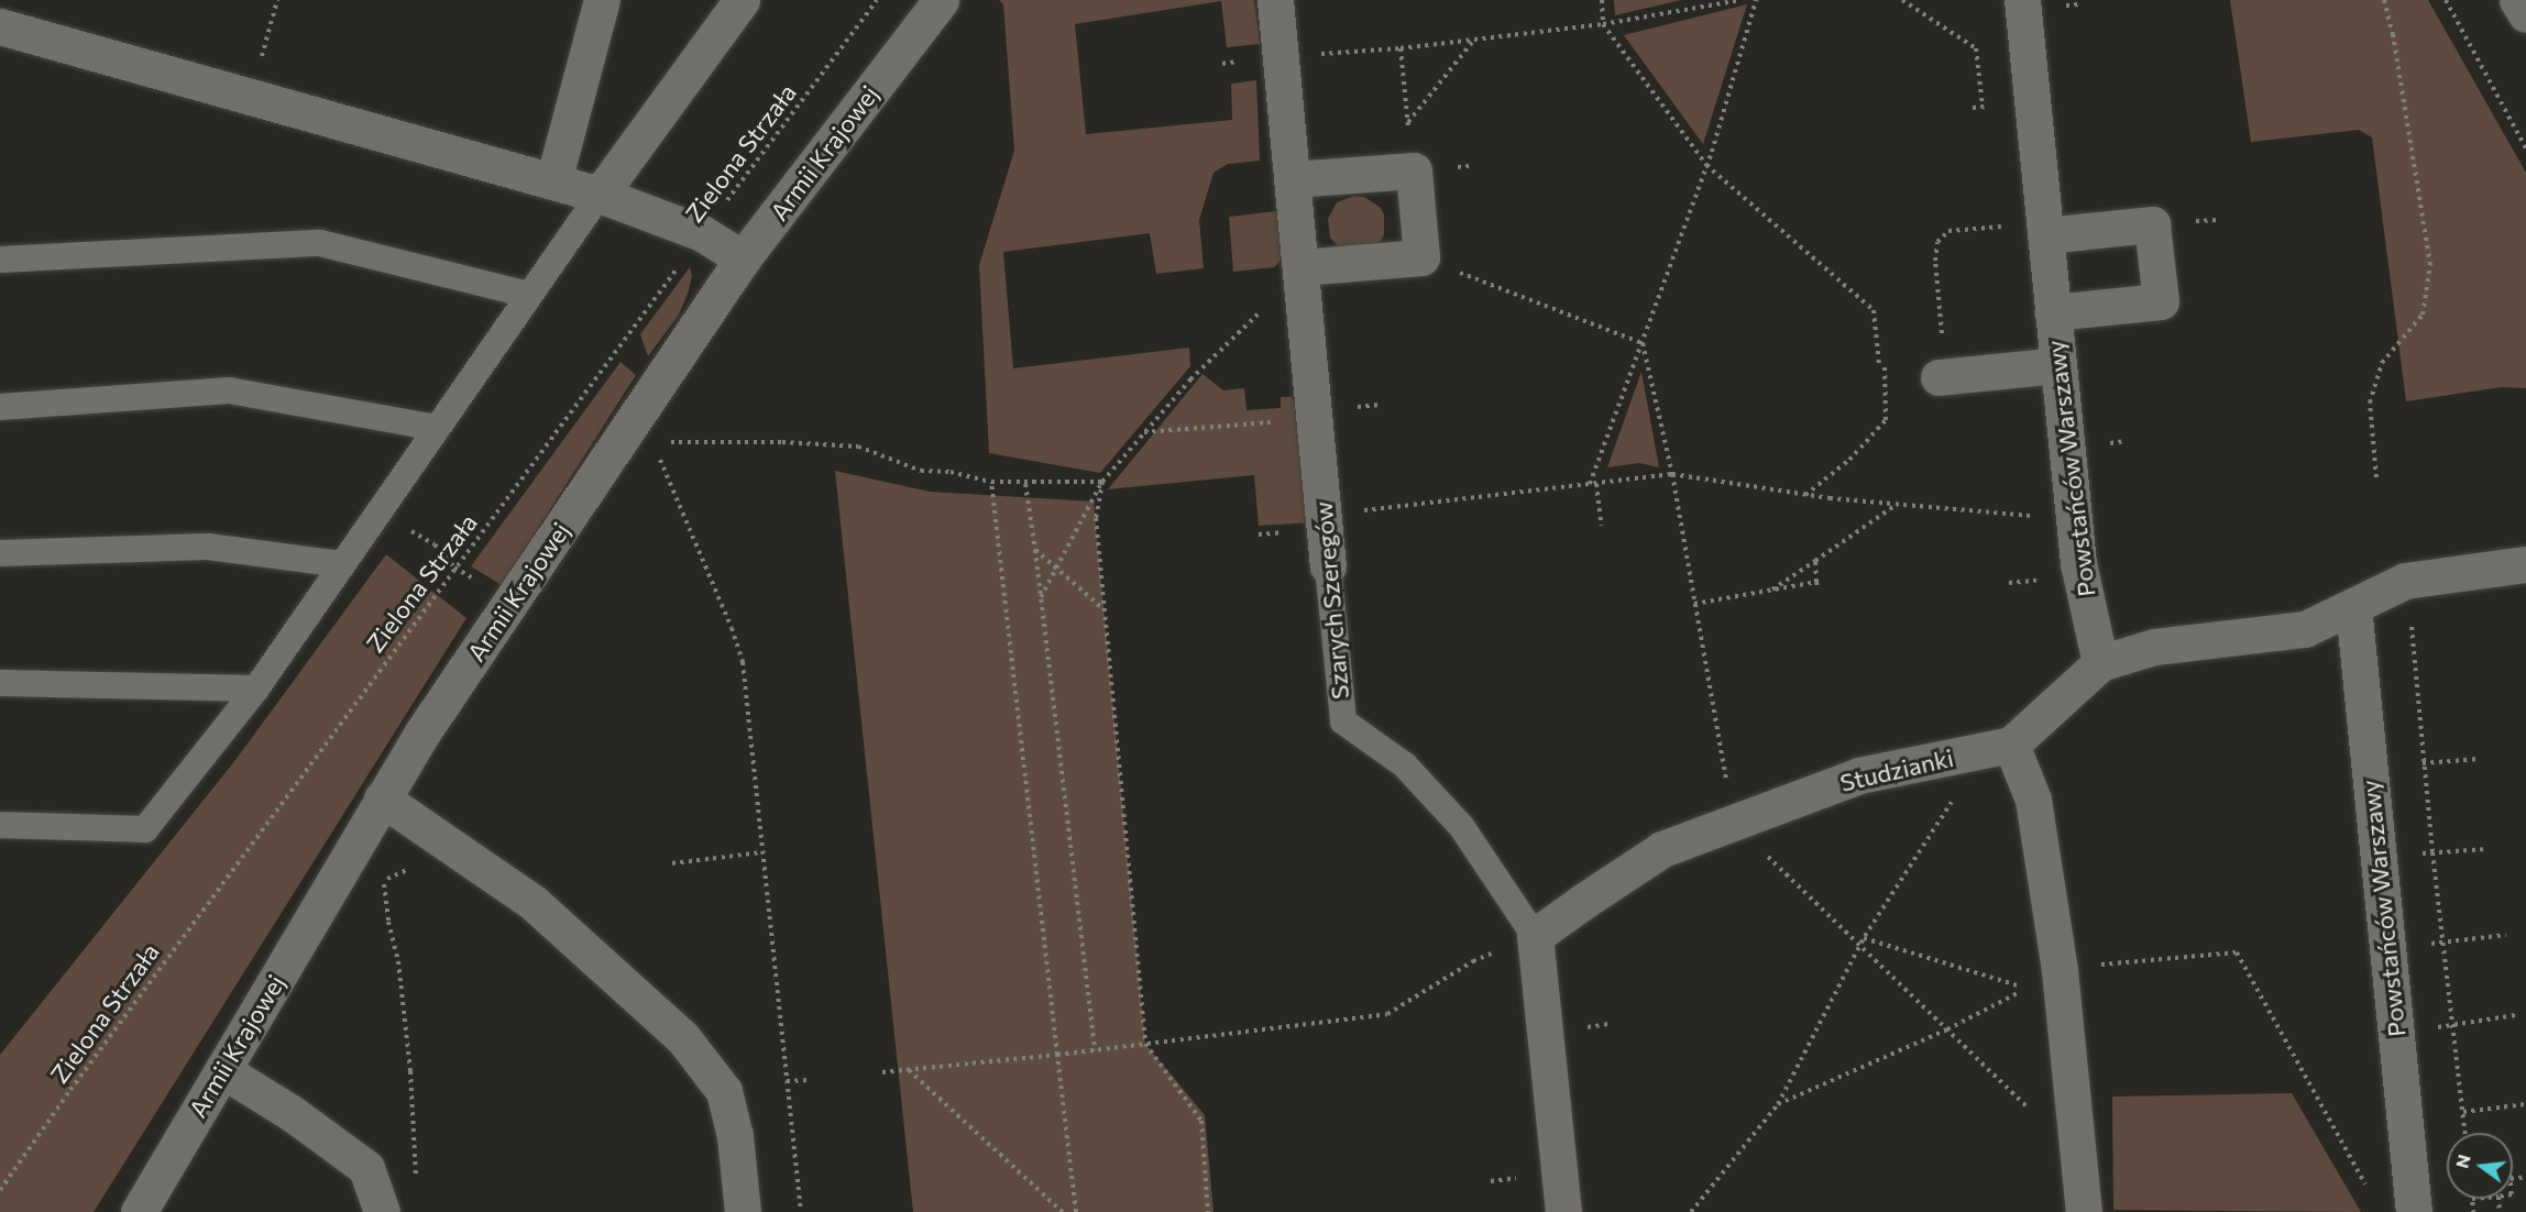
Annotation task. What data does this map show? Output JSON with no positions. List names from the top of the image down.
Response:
{
  "streets": {
    "street": [
      "Armii Krajowej",
      "Powstańców Warszawy",
      "Szarych Szeregów",
      "Studzianki"
    ],
    "path": ["Zielona Strzała"]
  },
  "crossings": [
    ["Szarych Szeregów", "Studzianki"]
  ],
  "north": "left"
}
